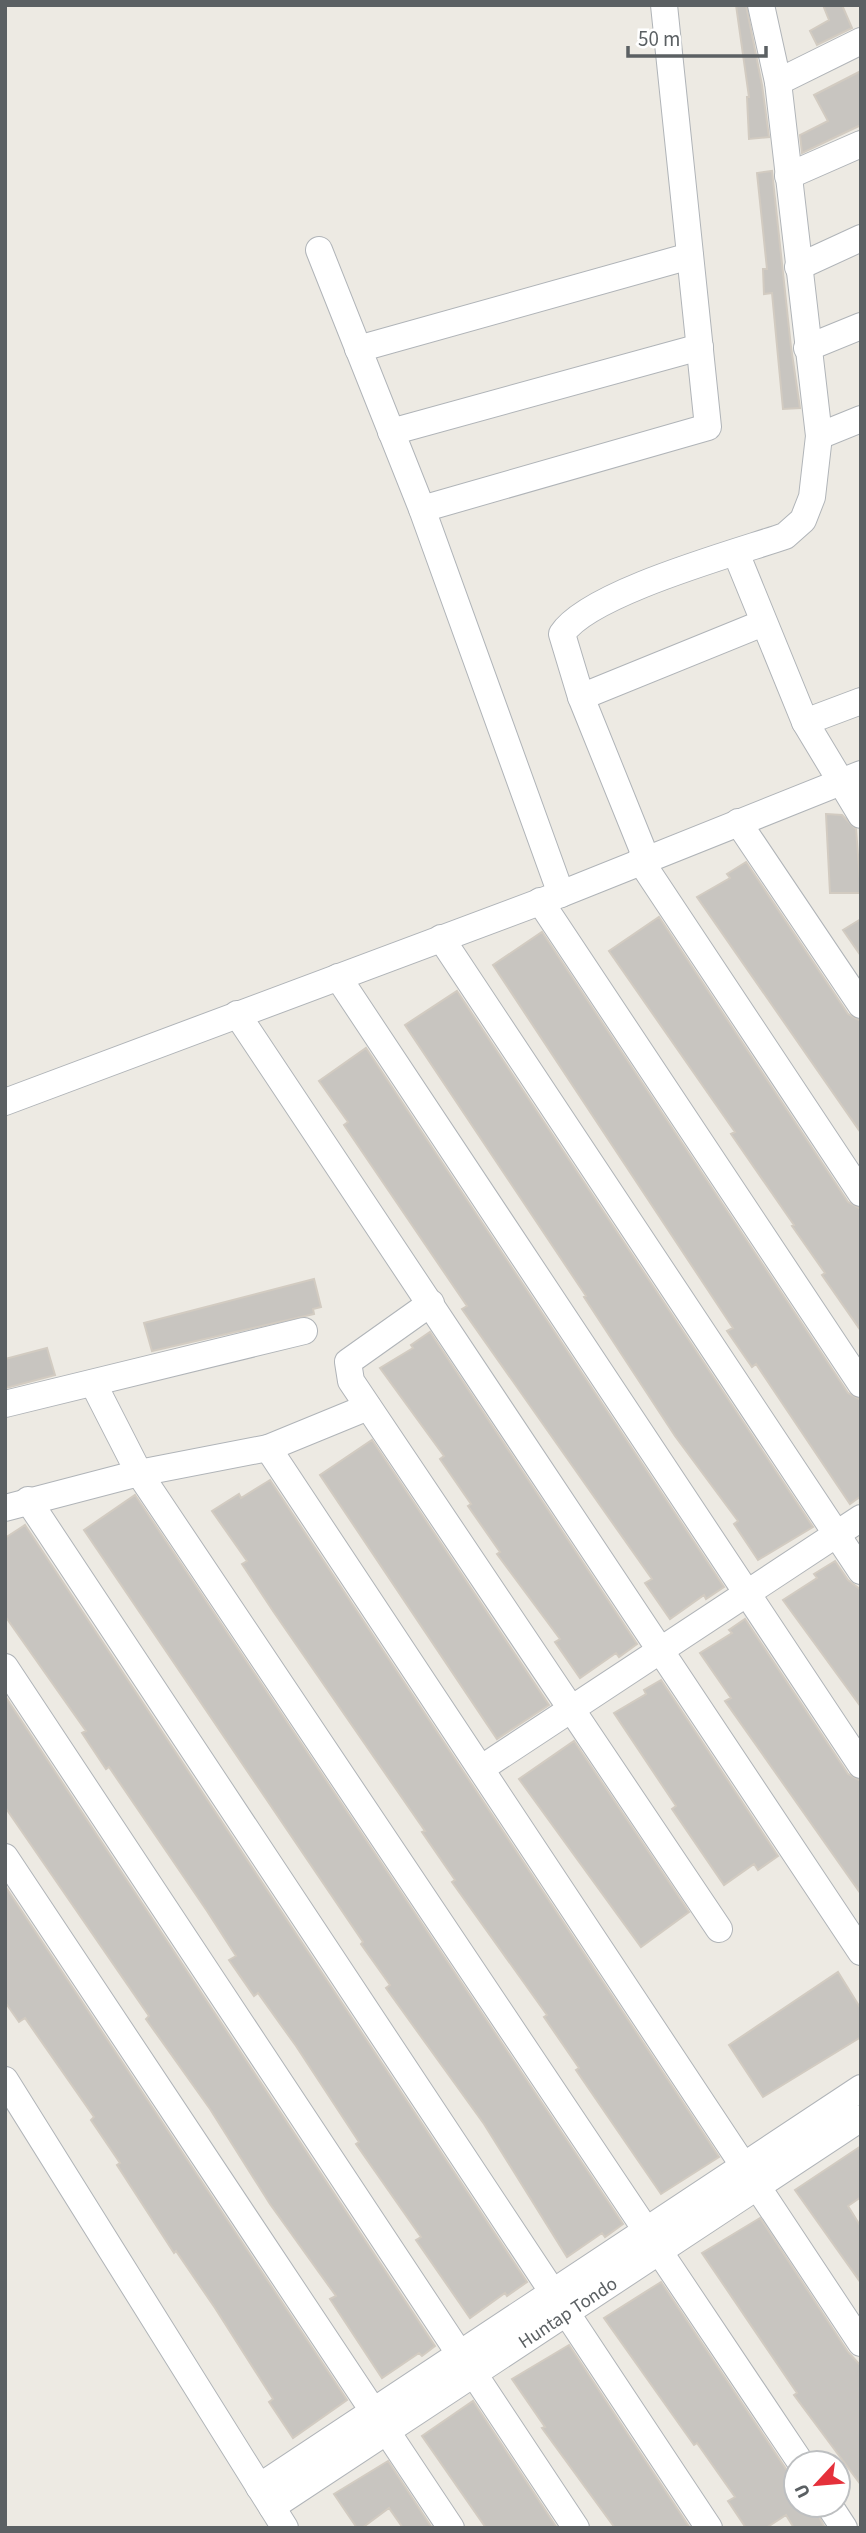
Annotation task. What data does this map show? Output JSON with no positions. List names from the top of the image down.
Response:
{
  "streets": {
    "street": ["Huntap Tondo"]
  },
  "scale_bar": "50 m",
  "north": "bottom left"
}
